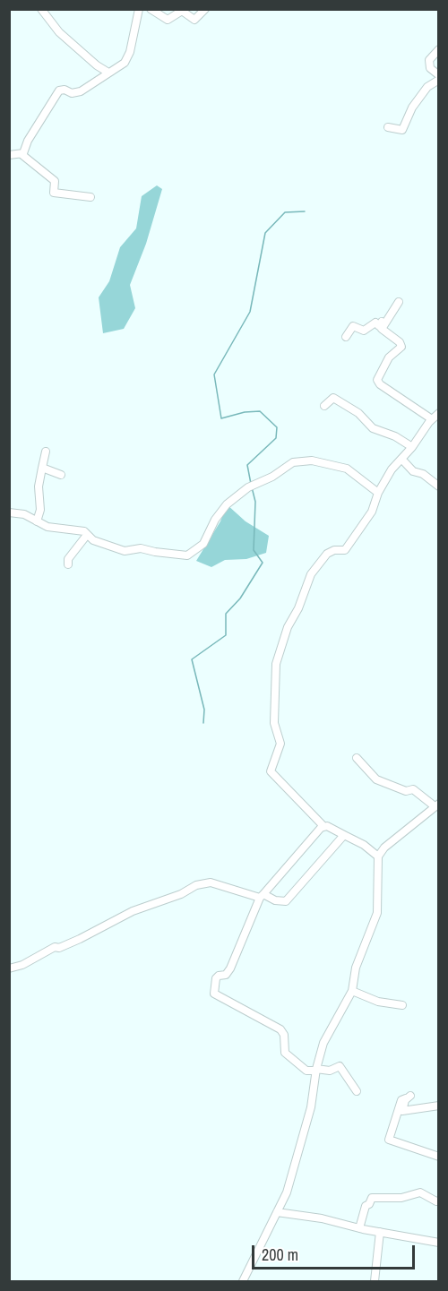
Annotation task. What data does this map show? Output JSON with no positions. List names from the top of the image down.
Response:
{
  "scale_bar": "200 m"
}
